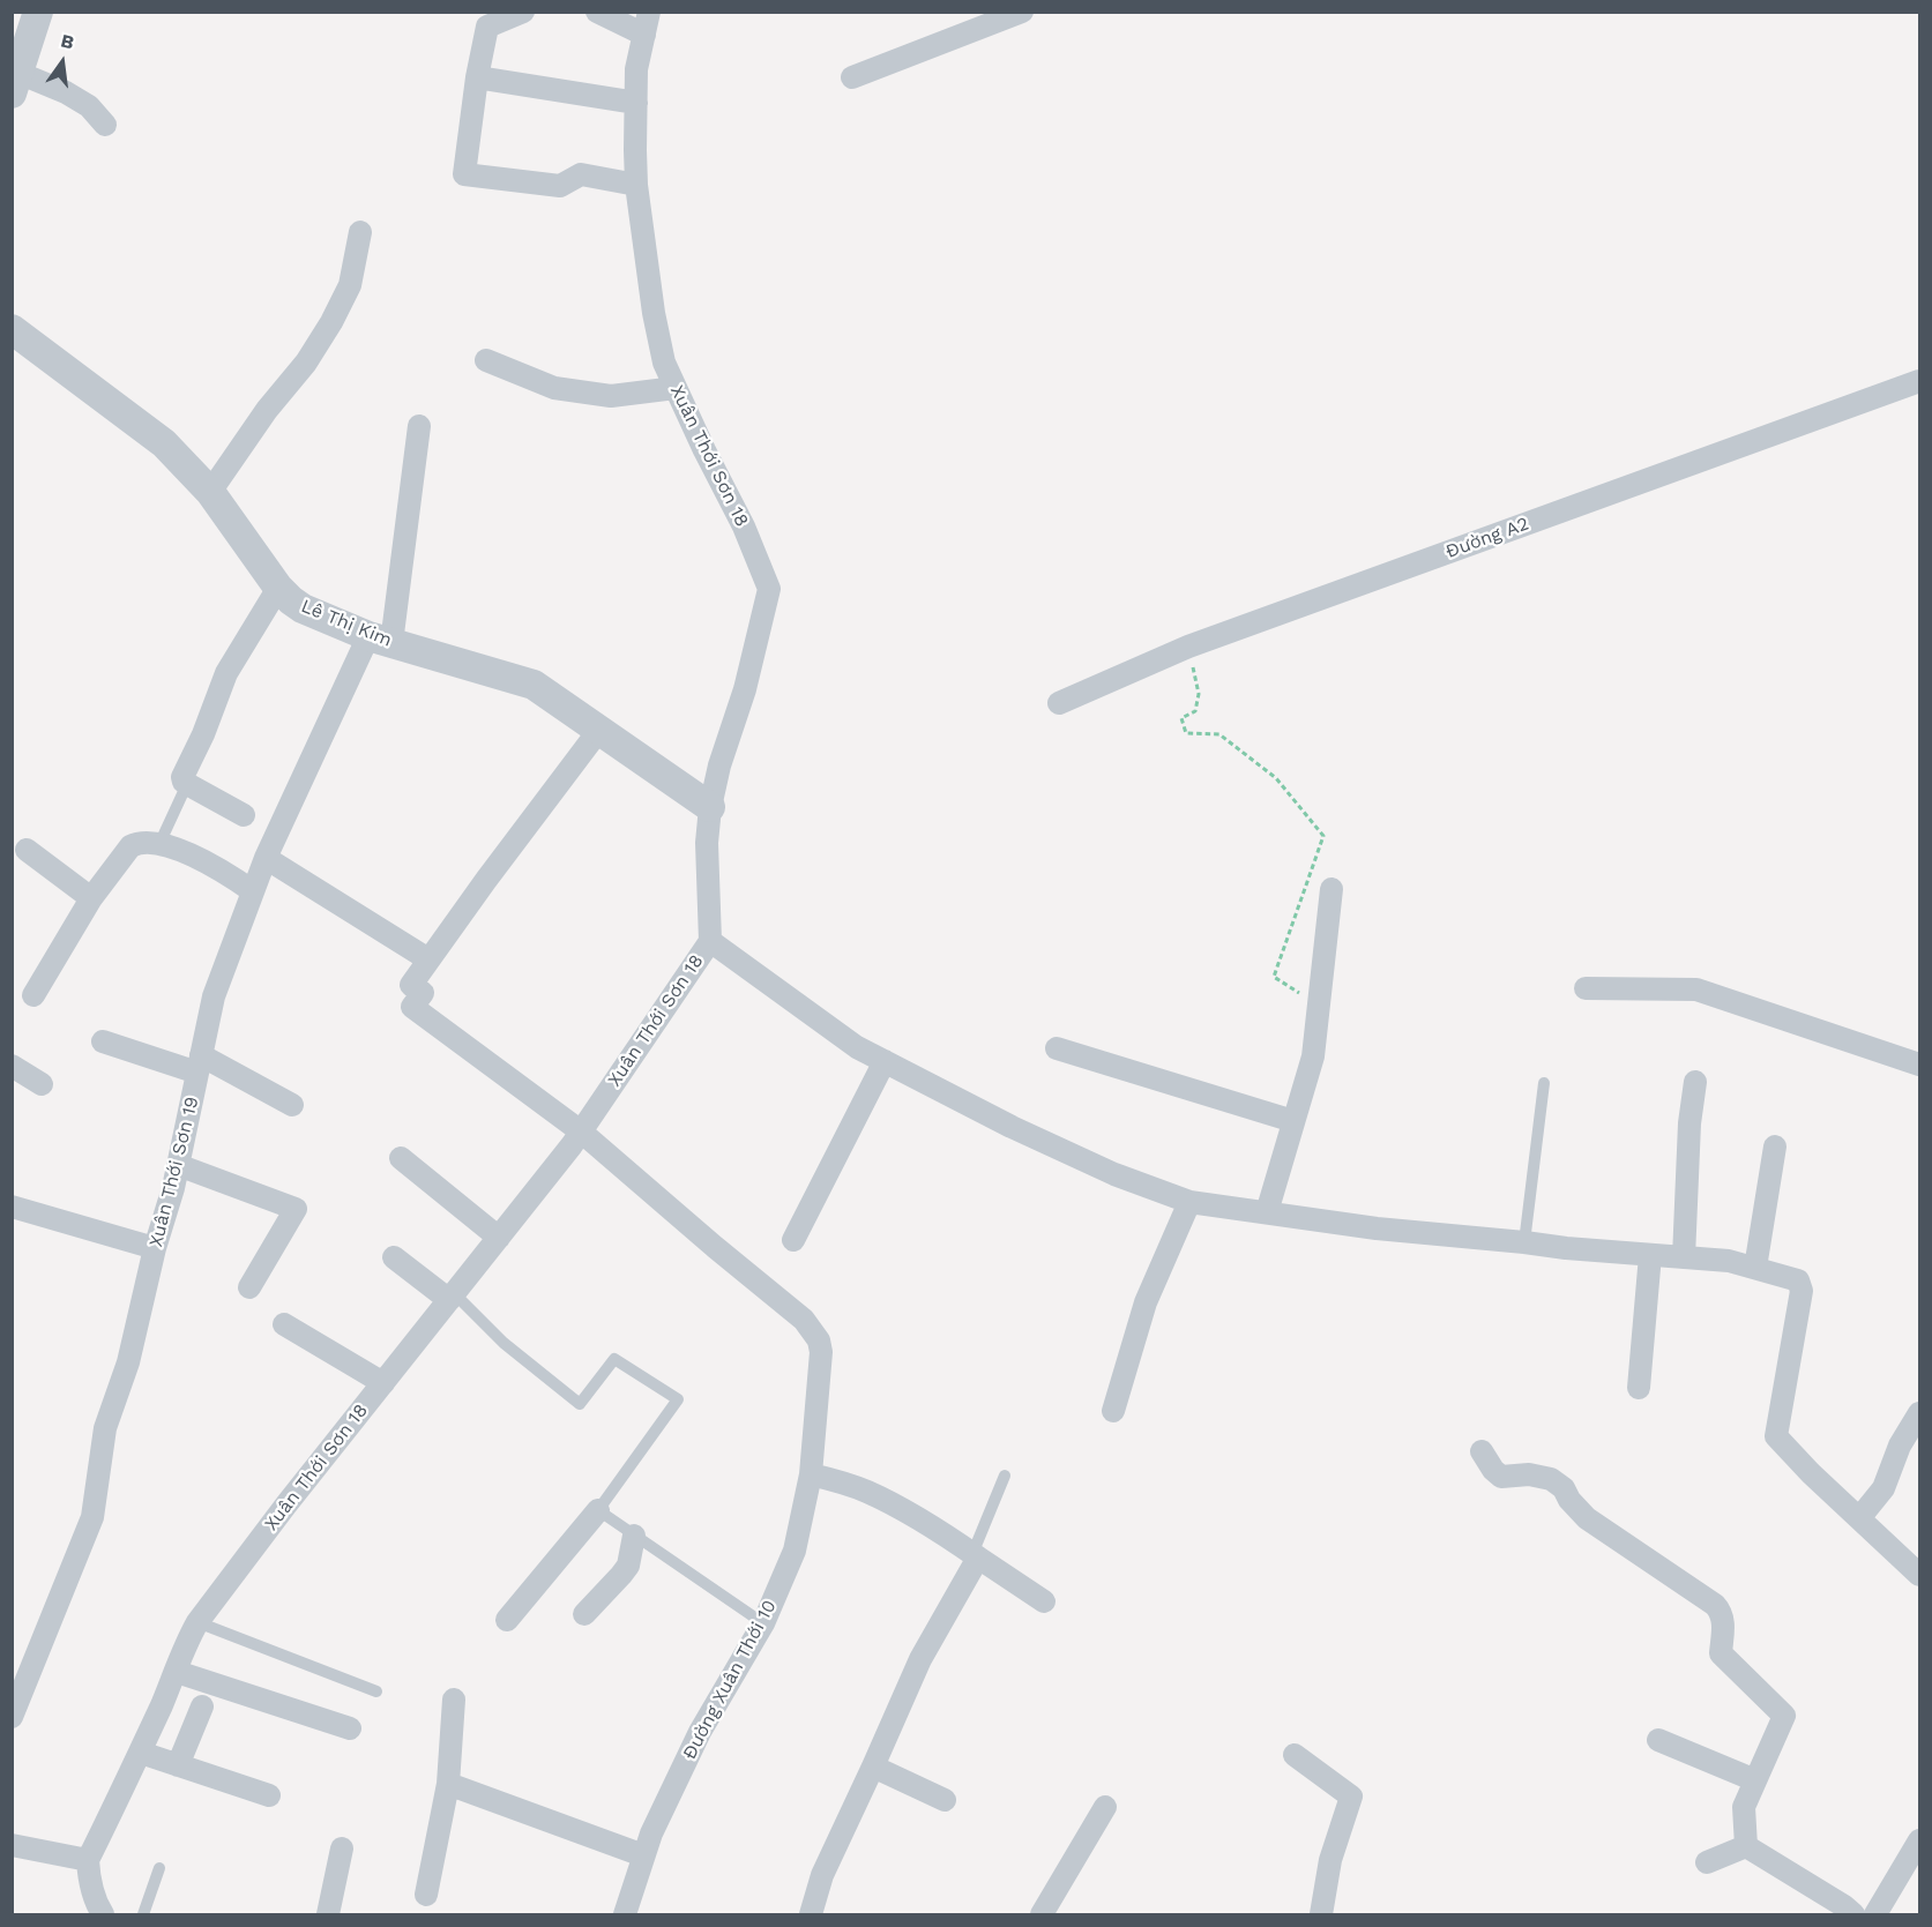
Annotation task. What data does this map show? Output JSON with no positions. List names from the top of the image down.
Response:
{
  "streets": {
    "street": [
      "Xuân Thới Sơn 18",
      "Đường A2",
      "Lê Thị Kim",
      "Xuân Thới Sơn 19",
      "Đường Xuân Thới 10"
    ]
  },
  "crossings": [
    ["Xuân Thới Sơn 18", "Lê Thị Kim"],
    ["Xuân Thới Sơn 18", "Đường Xuân Thới 10"],
    ["Lê Thị Kim", "Xuân Thới Sơn 19"]
  ],
  "north": "top"
}
